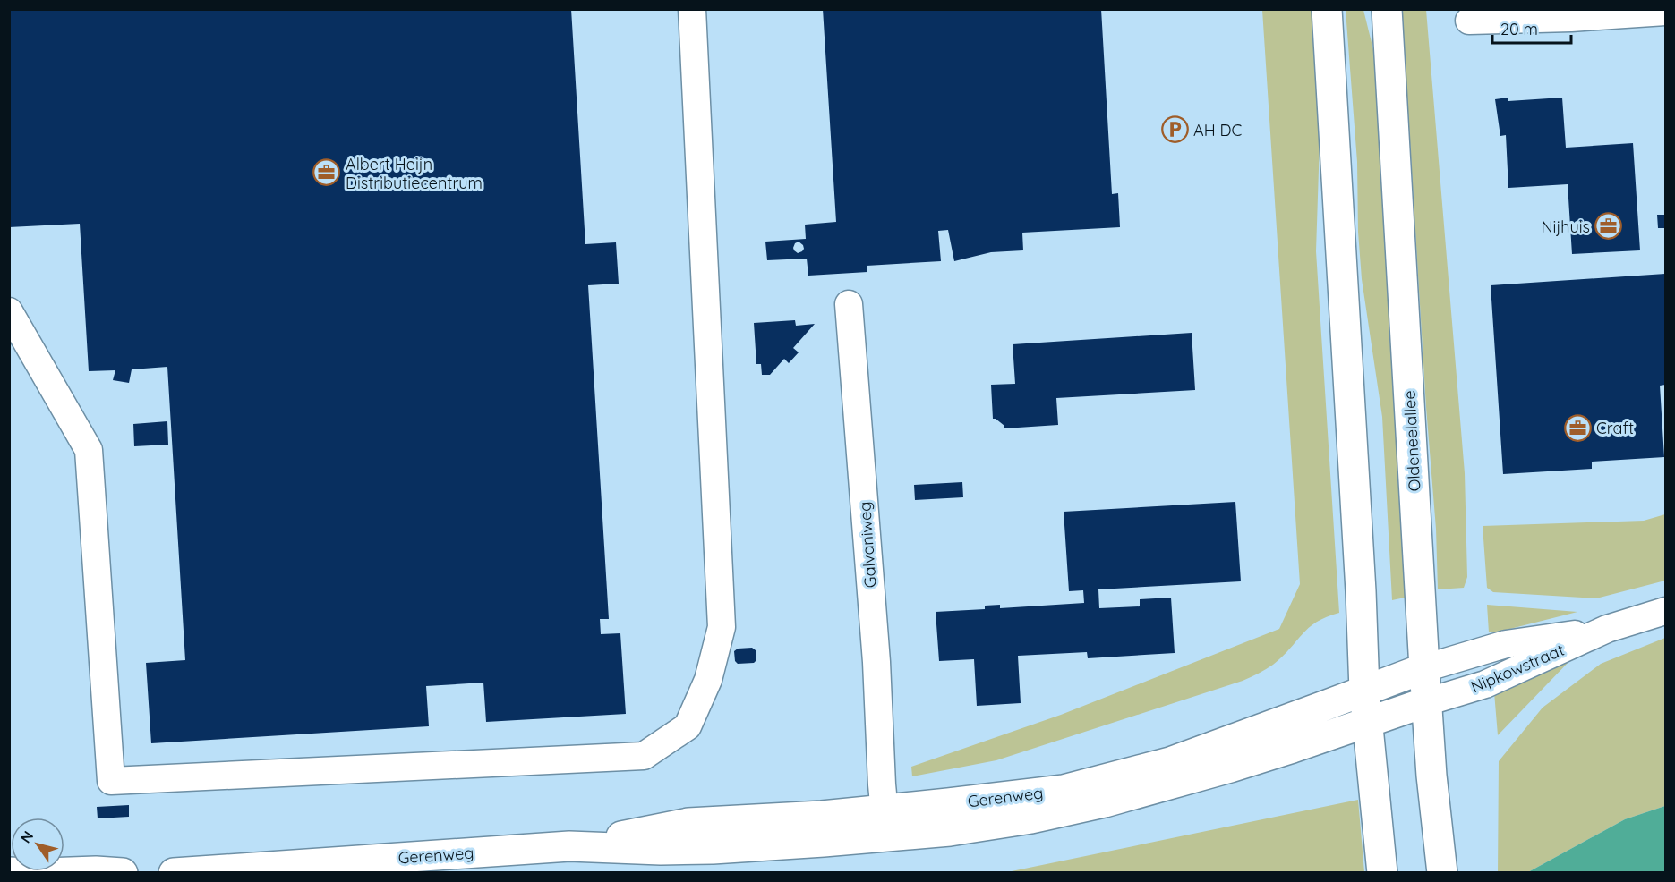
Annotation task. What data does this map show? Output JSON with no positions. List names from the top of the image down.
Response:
{
  "streets": {
    "main road": ["Oldeneelallee", "Gerenweg"],
    "street": ["Galvaniweg", "Nipkowstraat"]
  },
  "crossings": [
    ["Oldeneelallee", "Nipkowstraat"],
    ["Oldeneelallee", "Gerenweg"],
    ["Galvaniweg", "Gerenweg"],
    ["Nipkowstraat", "Gerenweg"]
  ],
  "places": {
    "parking": ["AH DC"],
    "office": ["Albert Heijn Distributiecentrum", "Nijhuis", "Craft"]
  },
  "scale_bar": "20 m",
  "north": "top left"
}
